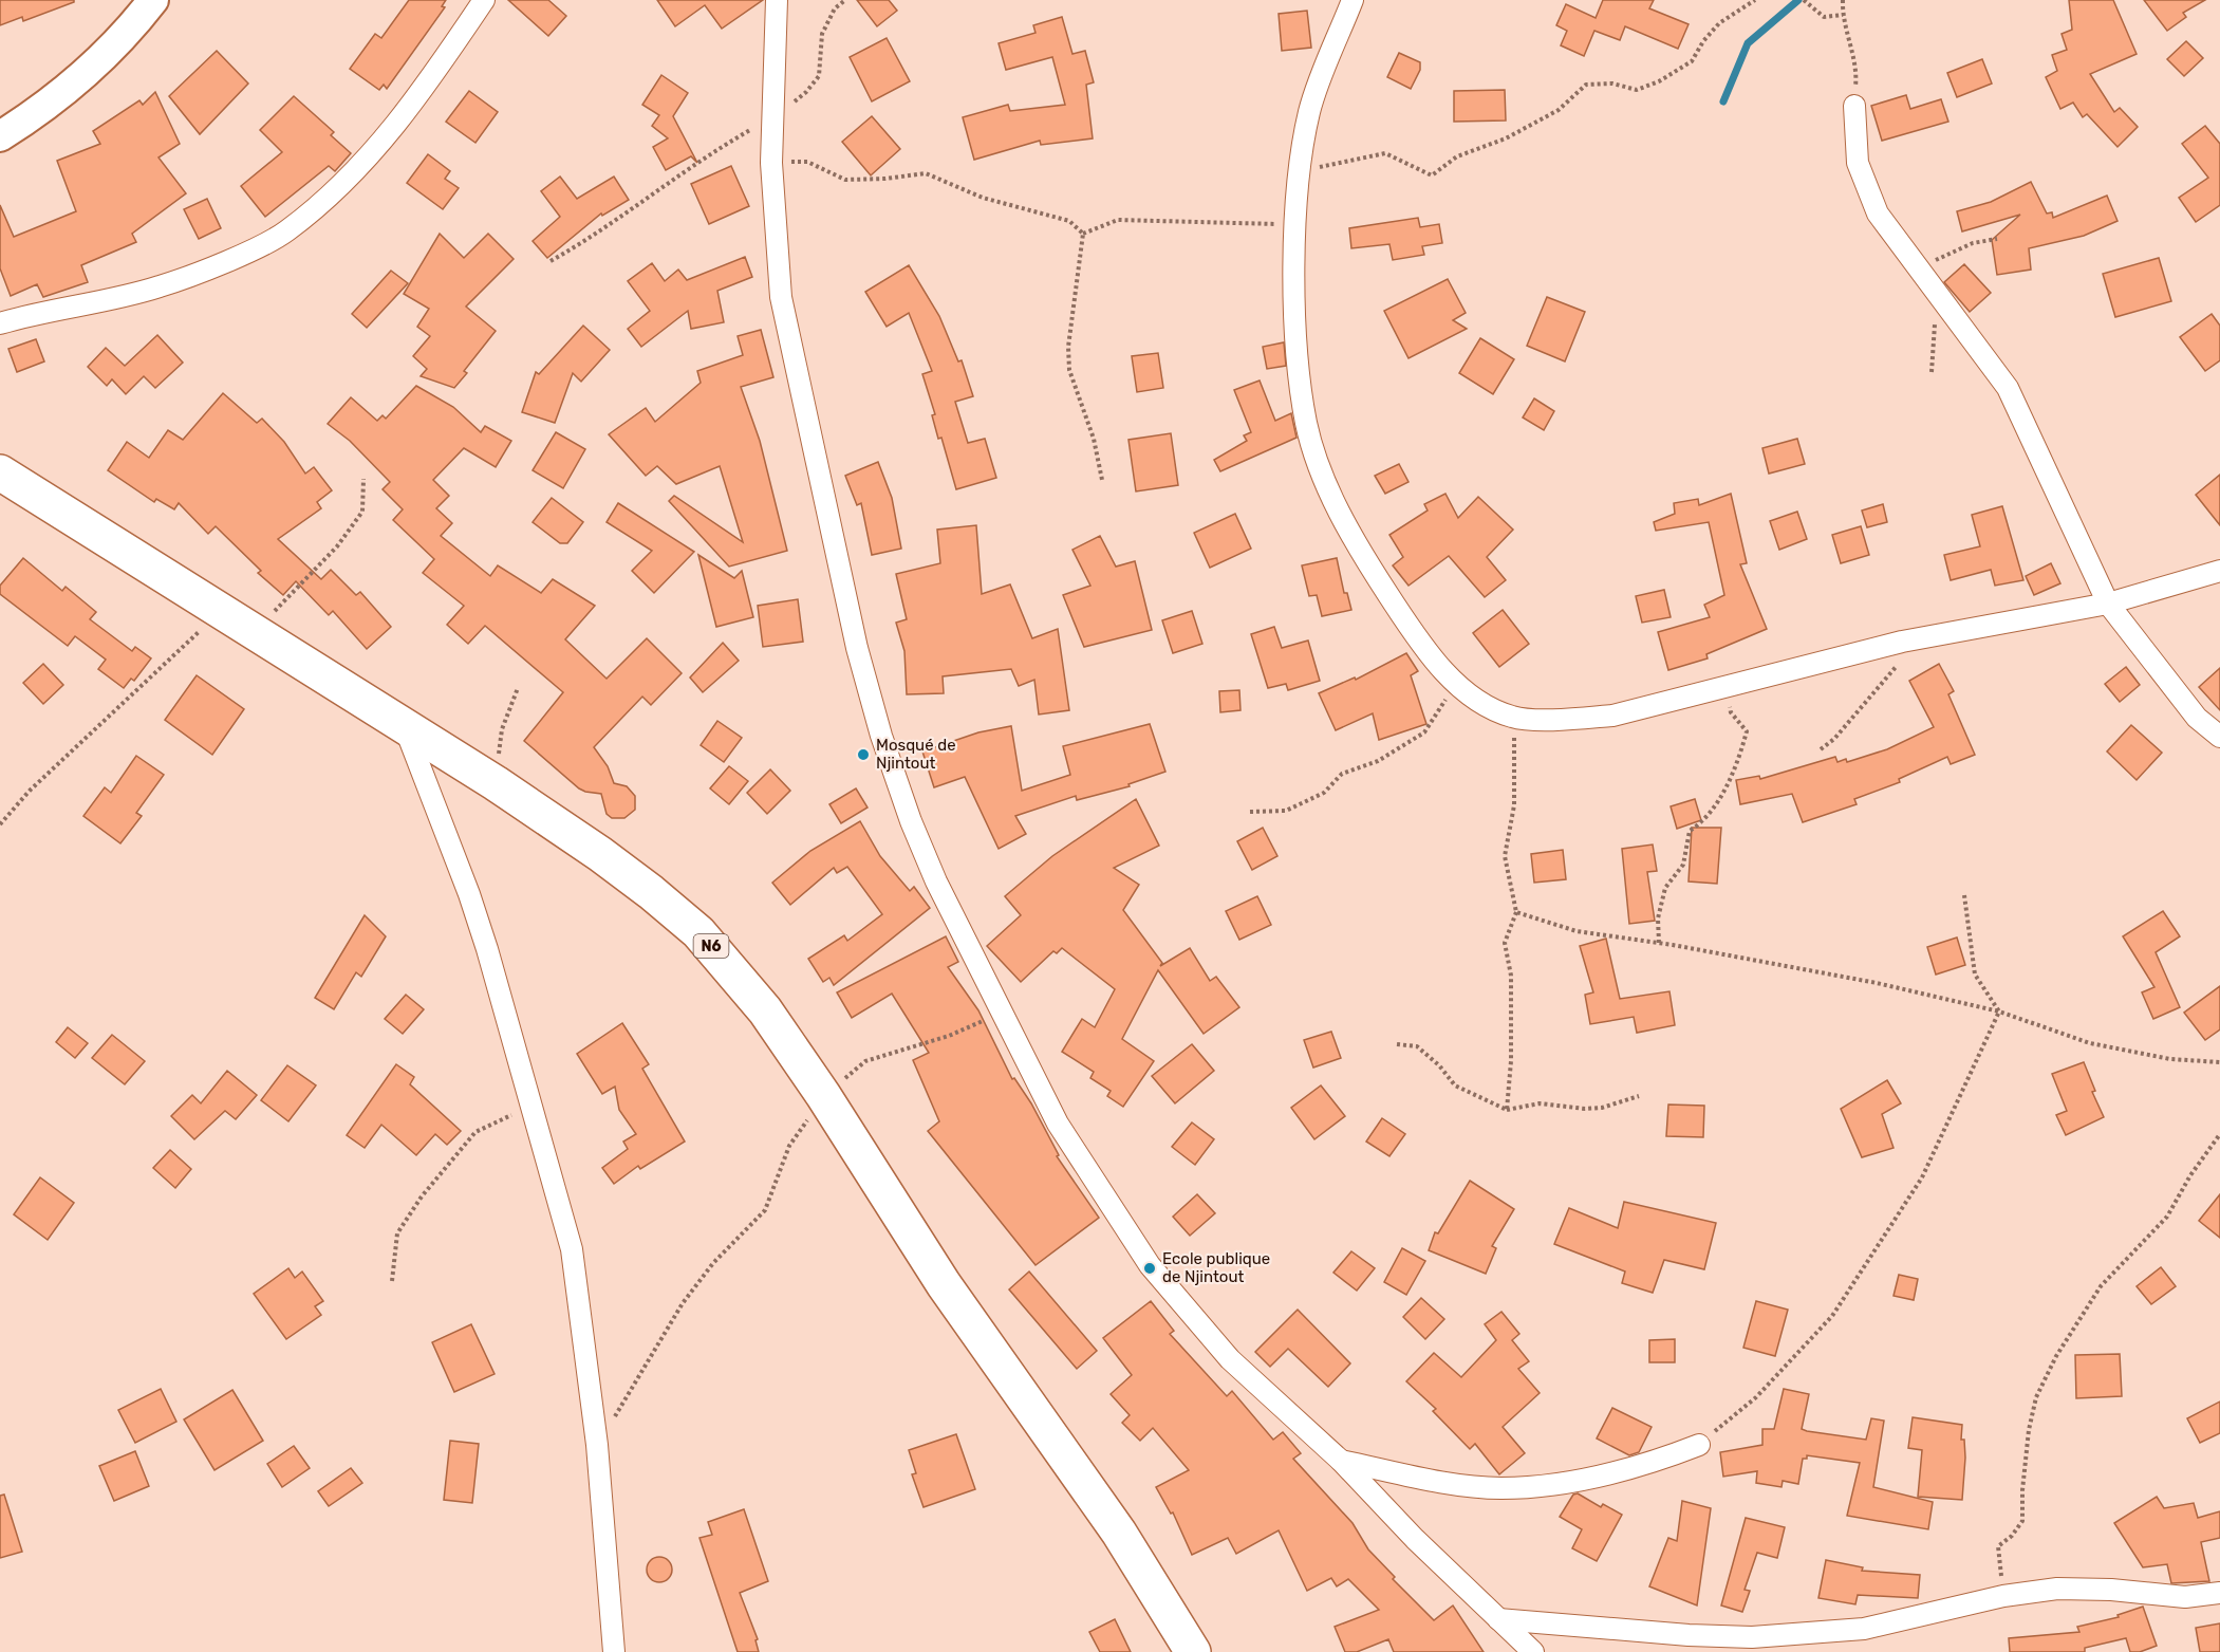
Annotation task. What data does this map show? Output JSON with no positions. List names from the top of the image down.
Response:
{
  "streets": {
    "highway": ["N6"]
  },
  "places": ["Mosqué de Njintout", "Ecole publique de Njintout"]
}
